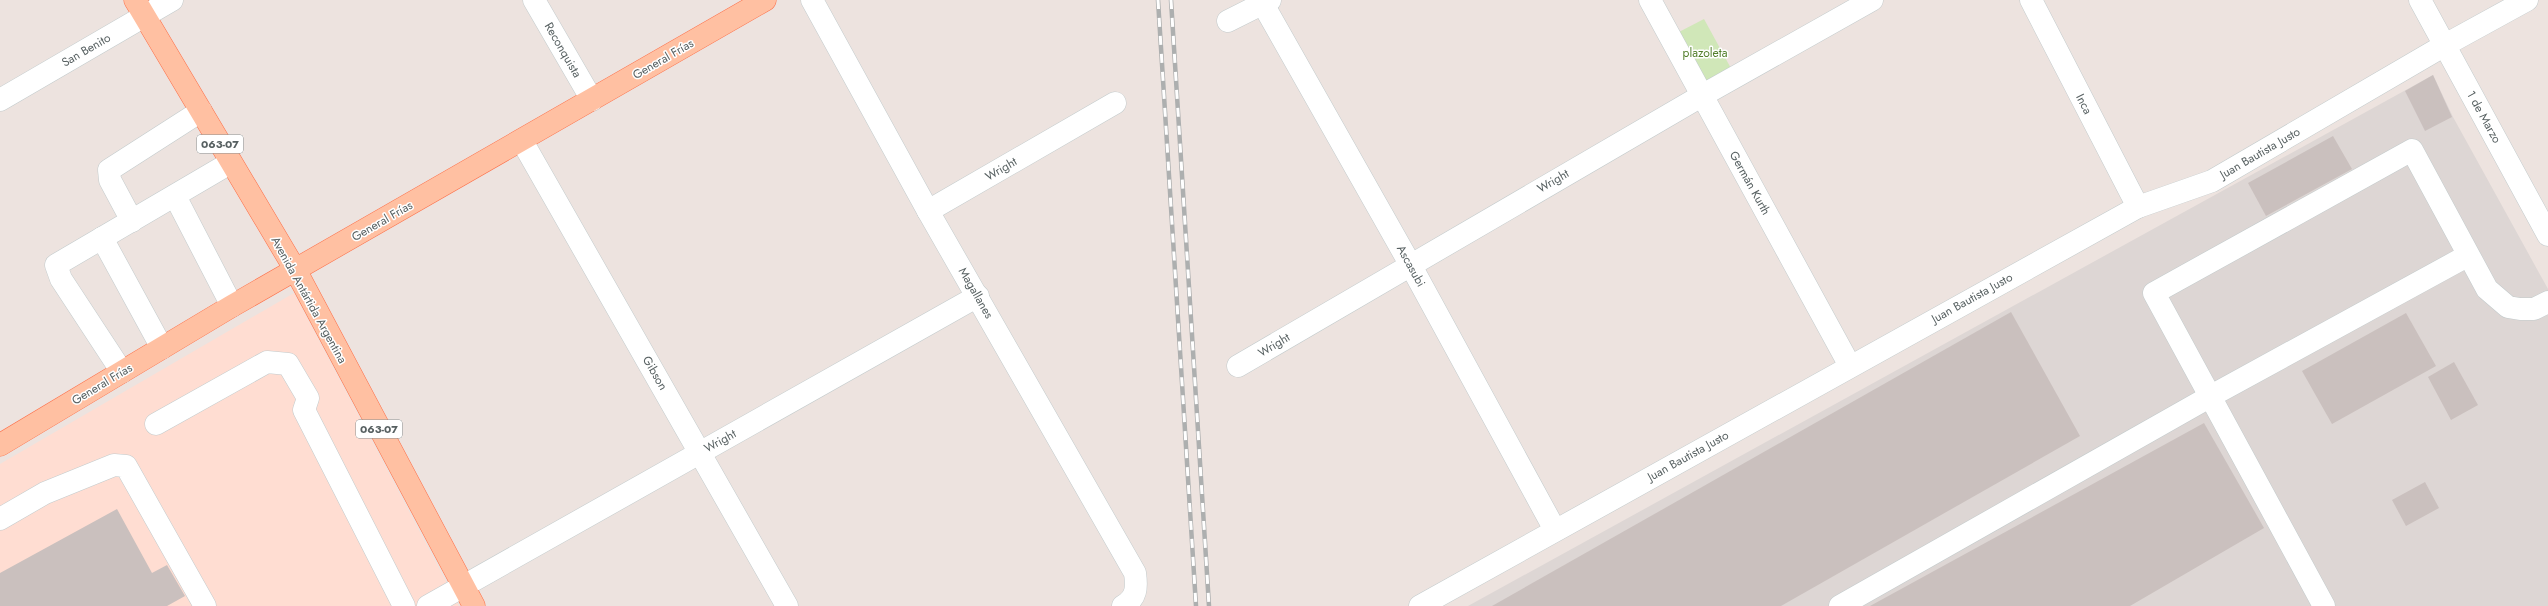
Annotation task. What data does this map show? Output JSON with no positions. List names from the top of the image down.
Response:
{
  "streets": {
    "main road": ["General Frías", "063-07", "Avenida Antártida Argentina"],
    "street": [
      "San Benito",
      "Reconquista",
      "Inca",
      "1 de Marzo",
      "Juan Bautista Justo",
      "Wright",
      "Germán Kurth",
      "Ascasubi",
      "Magallanes",
      "Gibson"
    ]
  },
  "crossings": [
    ["San Benito", "Avenida Antártida Argentina"],
    ["Reconquista", "General Frías"],
    ["General Frías", "Avenida Antártida Argentina"],
    ["General Frías", "Gibson"],
    ["Inca", "Juan Bautista Justo"],
    ["1 de Marzo", "Juan Bautista Justo"],
    ["Juan Bautista Justo", "Germán Kurth"],
    ["Juan Bautista Justo", "Ascasubi"],
    ["Wright", "Germán Kurth"],
    ["Wright", "Ascasubi"],
    ["Wright", "Magallanes"],
    ["Wright", "Avenida Antártida Argentina"],
    ["Wright", "Gibson"]
  ],
  "parks": ["plazoleta"]
}
